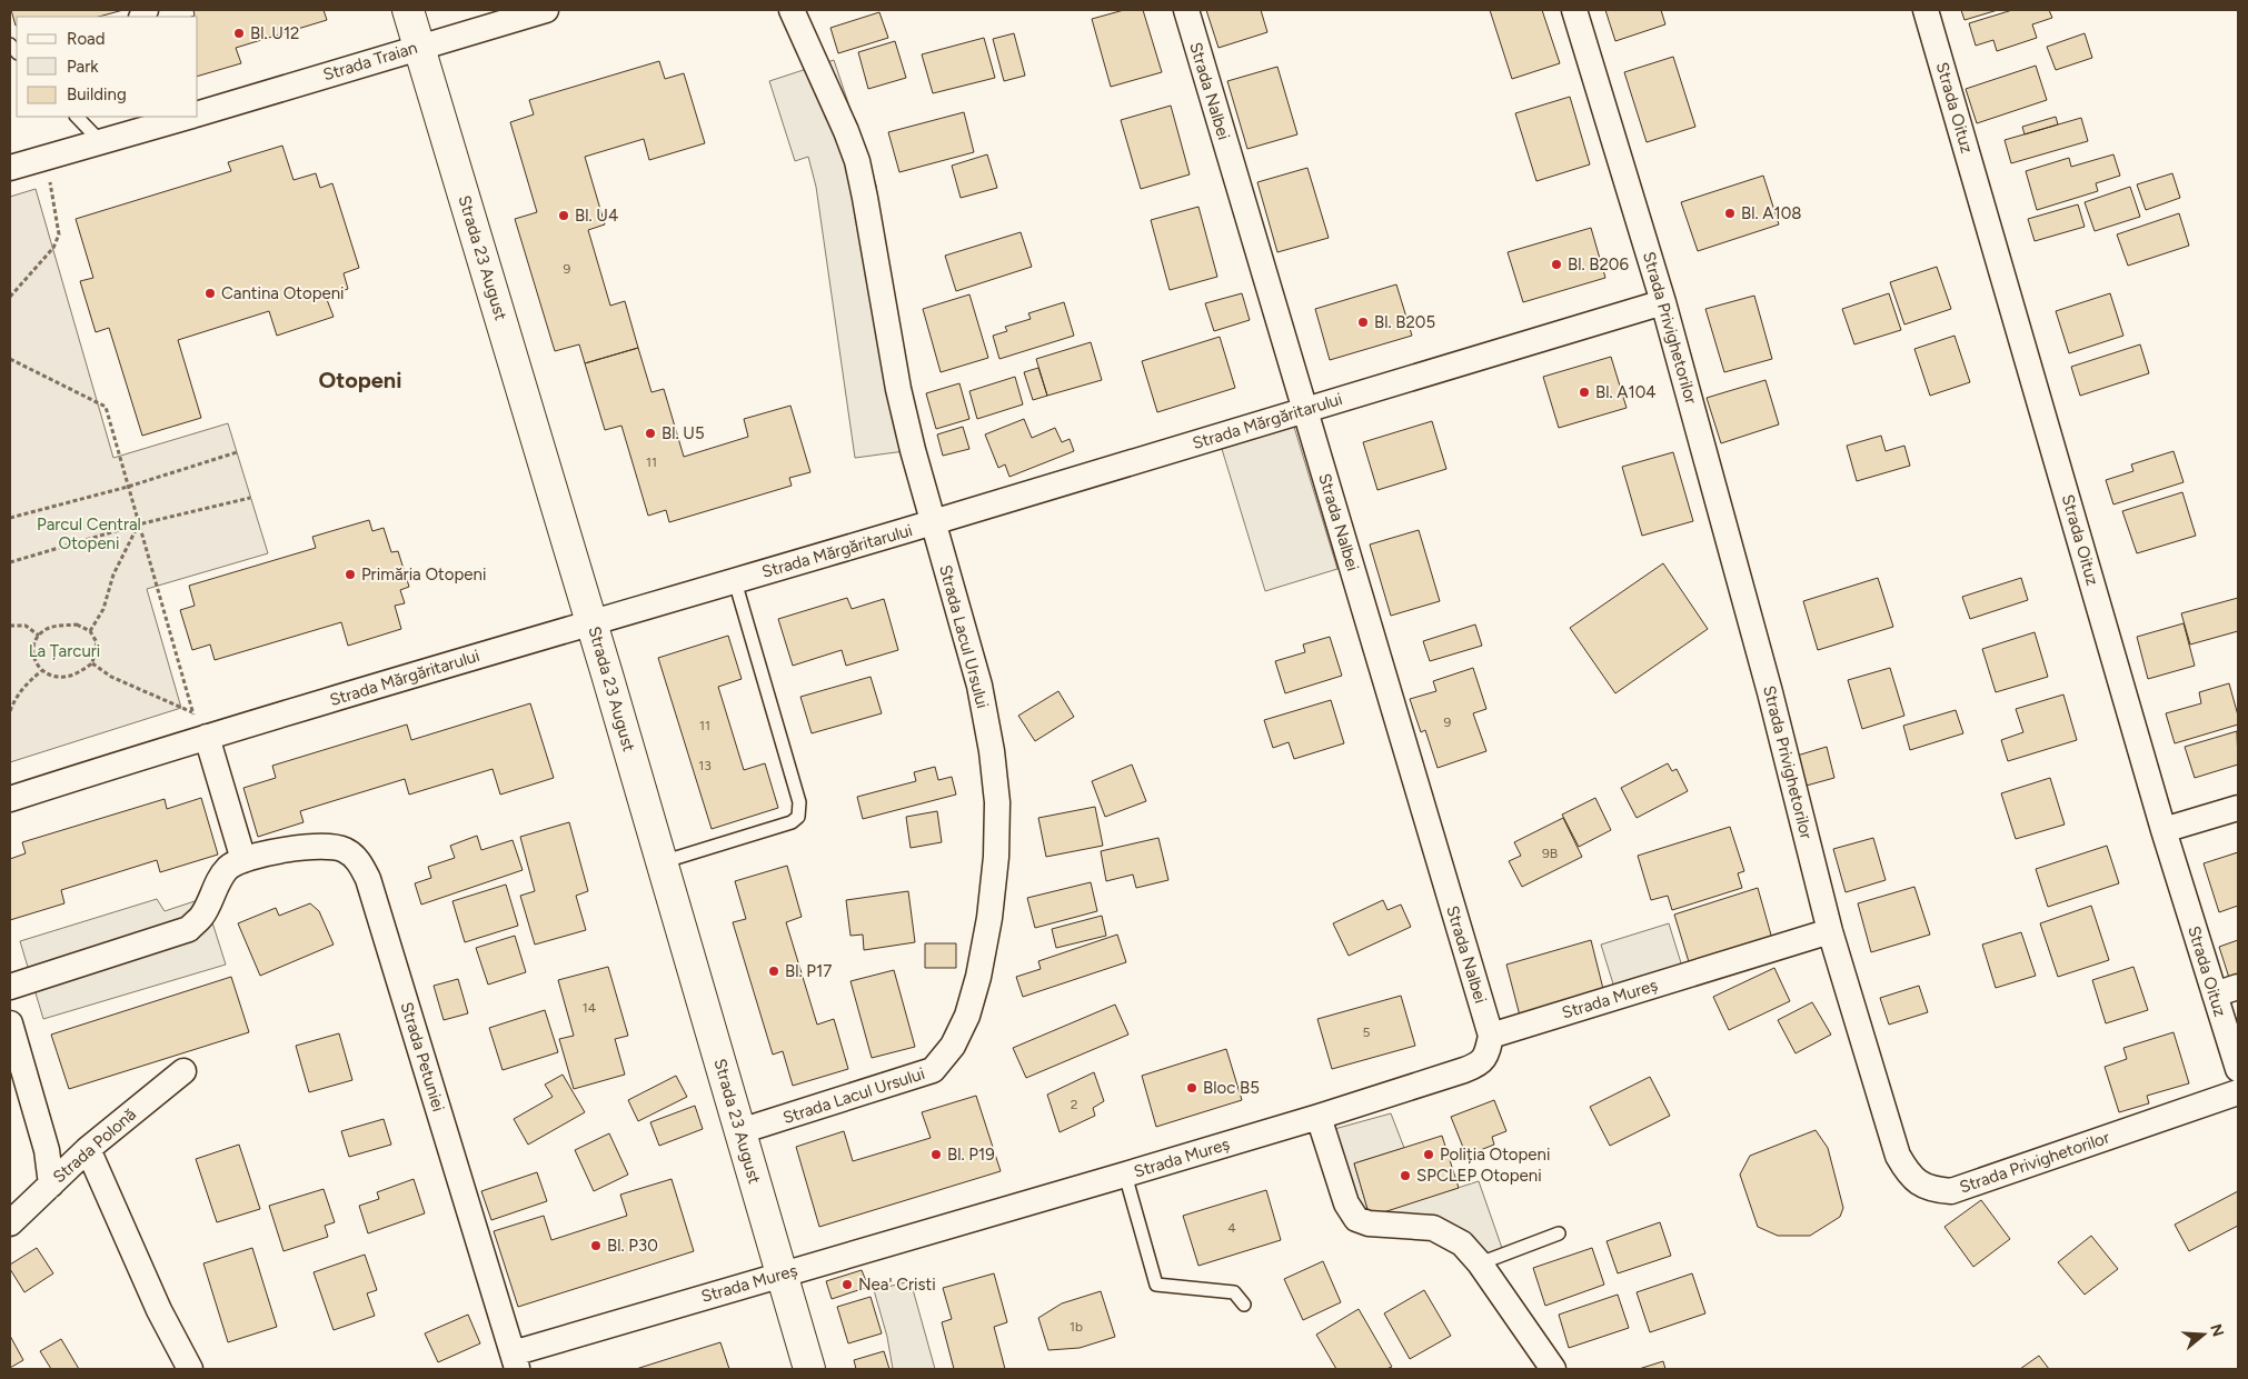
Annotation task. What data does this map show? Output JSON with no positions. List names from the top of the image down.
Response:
{
  "streets": {
    "main road": ["Strada 23 August"],
    "street": [
      "Strada Traian",
      "Strada Nalbei",
      "Strada Oituz",
      "Strada Privighetorilor",
      "Strada Mărgăritarului",
      "Strada Lacul Ursului",
      "Strada Mureș",
      "Strada Petuniei",
      "Strada Polonă"
    ]
  },
  "crossings": [
    ["Strada Traian", "Strada 23 August"],
    ["Strada Nalbei", "Strada Mărgăritarului"],
    ["Strada Nalbei", "Strada Mureș"],
    ["Strada 23 August", "Strada Mărgăritarului"],
    ["Strada 23 August", "Strada Lacul Ursului"],
    ["Strada 23 August", "Strada Mureș"],
    ["Strada Privighetorilor", "Strada Mărgăritarului"],
    ["Strada Privighetorilor", "Strada Mureș"],
    ["Strada Mărgăritarului", "Strada Lacul Ursului"],
    ["Strada Mureș", "Strada Petuniei"]
  ],
  "districts": ["Otopeni"],
  "parks": ["Parcul Central Otopeni", "La Țarcuri"],
  "places": [
    "Bl. U12",
    "Bl. A108",
    "Bl. U4",
    "Bl. B206",
    "Cantina Otopeni",
    "Bl. B205",
    "Bl. A104",
    "Bl. U5",
    "Primăria Otopeni",
    "Bl. P17",
    "Bloc B5",
    "Bl. P19",
    "Poliția Otopeni",
    "SPCLEP Otopeni",
    "Bl. P30",
    "Nea' Cristi"
  ],
  "house_numbers": [
    "9",
    "11",
    "9",
    "11",
    "13",
    "9B",
    "14",
    "5",
    "2",
    "4",
    "1b"
  ],
  "legend": ["Road", "Park", "Building"],
  "north": "right"
}
